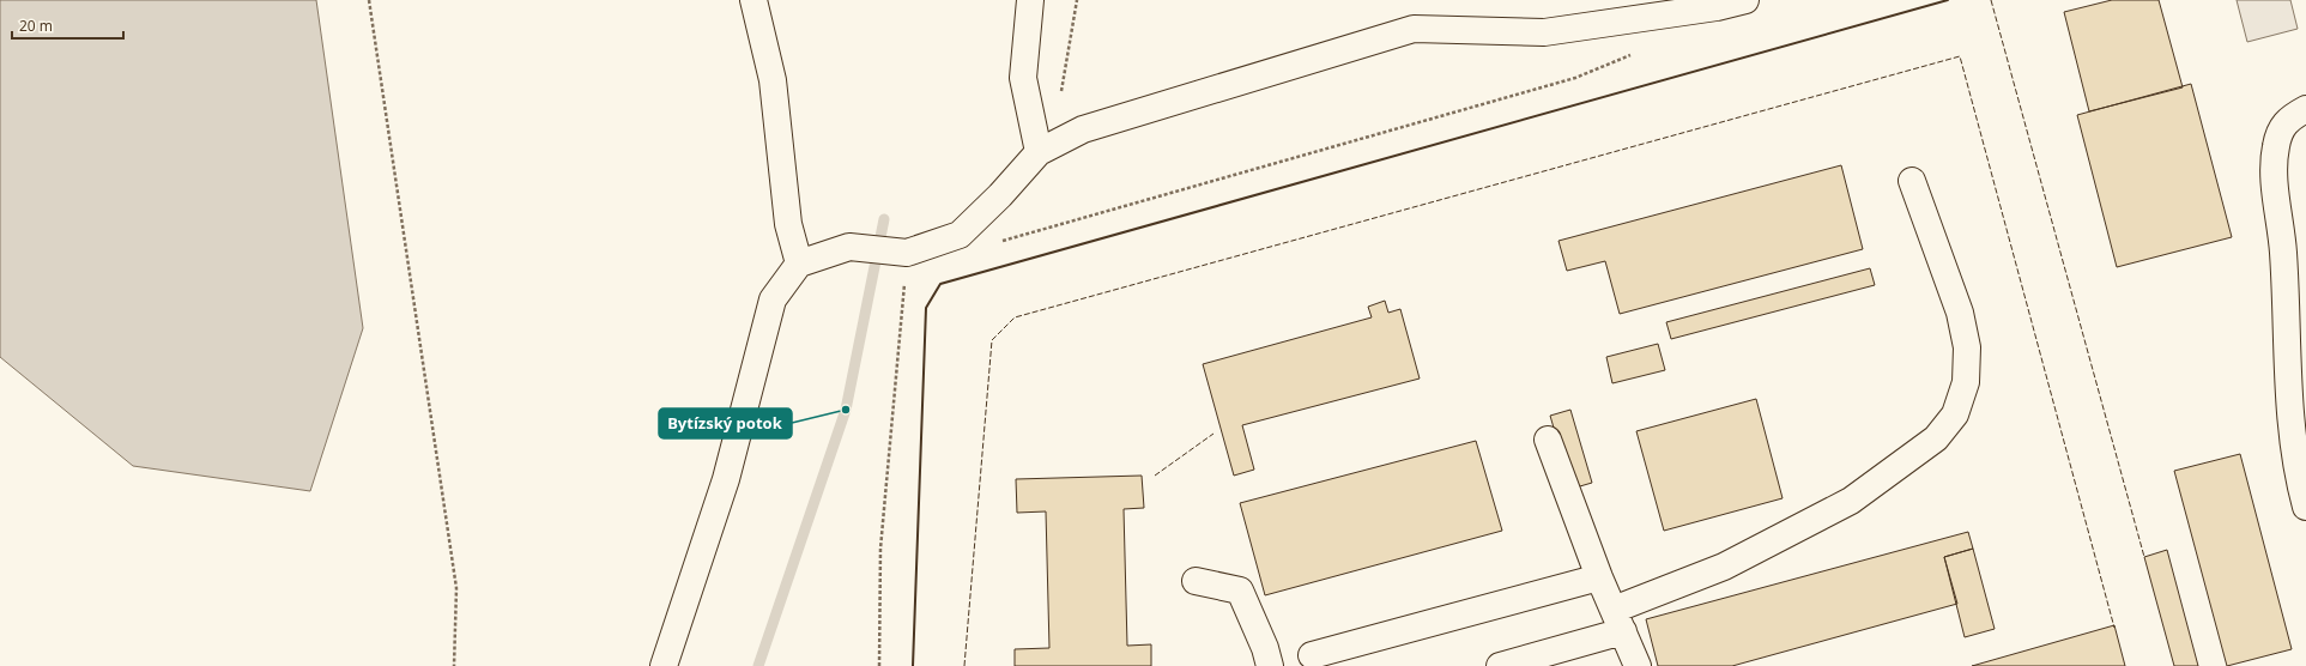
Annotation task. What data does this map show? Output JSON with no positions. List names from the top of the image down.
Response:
{
  "places": ["Bytízský potok"],
  "scale_bar": "20 m"
}
